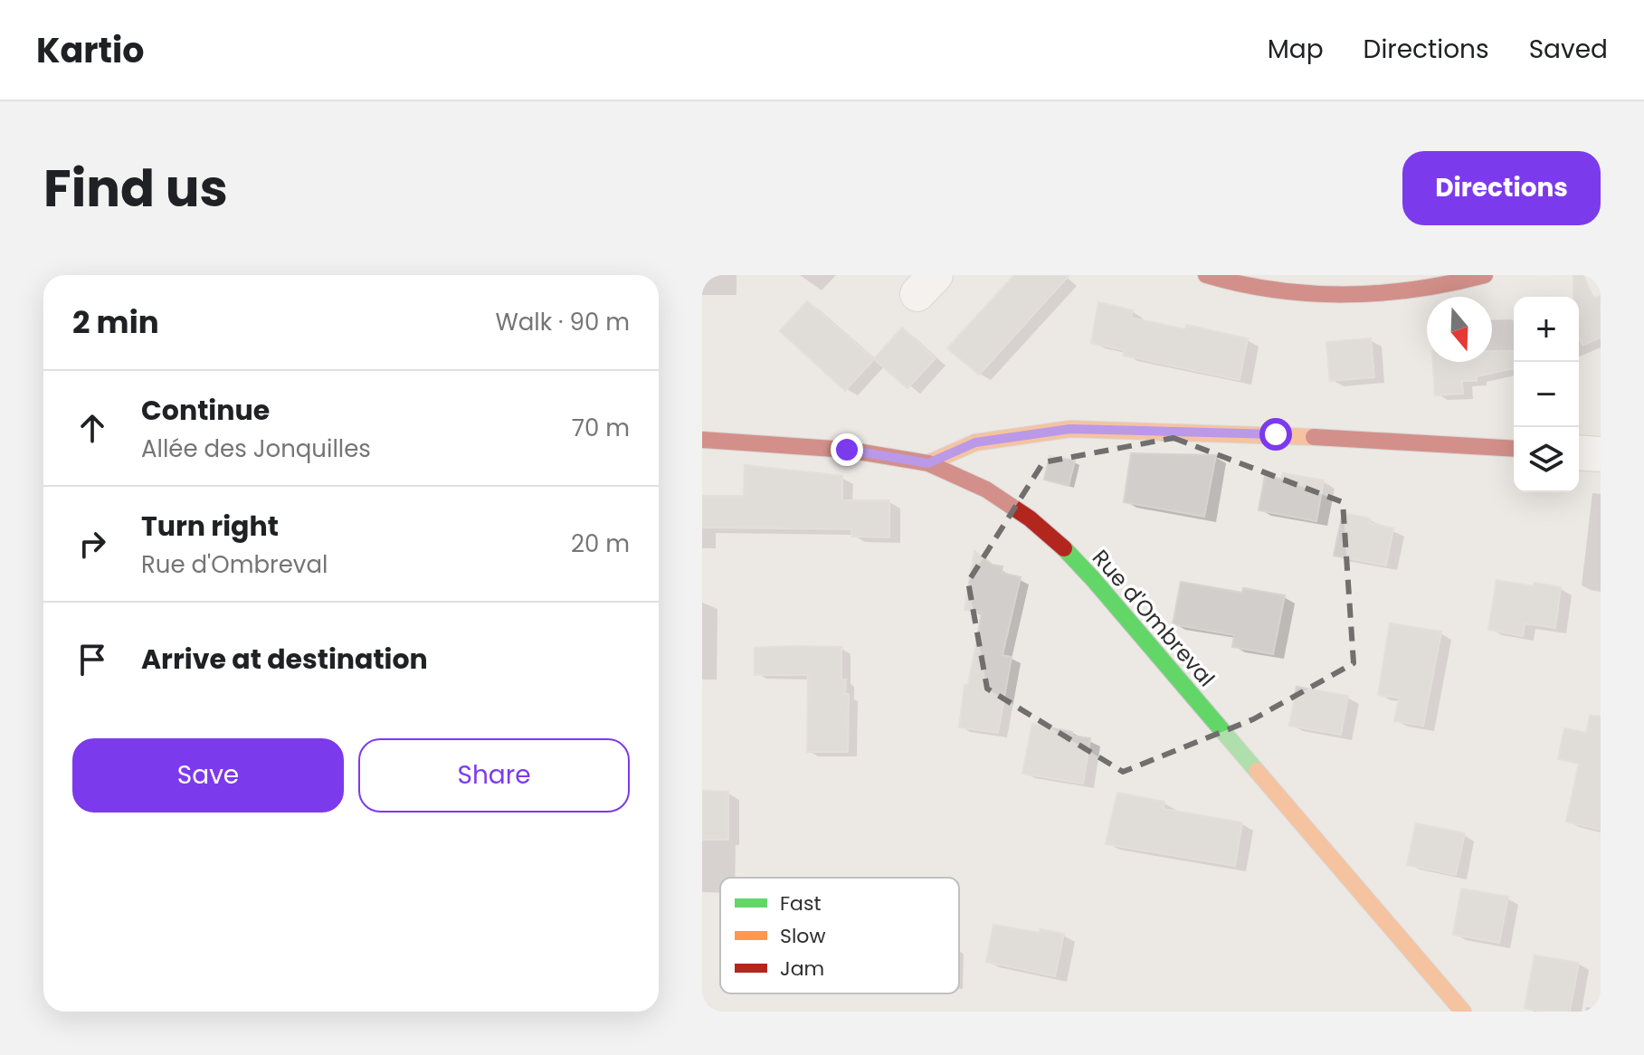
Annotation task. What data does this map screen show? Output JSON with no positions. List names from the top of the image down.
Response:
{
  "streets": {
    "street": ["Rue d'Ombreval"]
  },
  "legend": ["Fast", "Slow", "Jam"],
  "north": "bottom",
  "page": {
    "header": "Kartio",
    "nav": ["Map", "Directions", "Saved"],
    "title": "Find us",
    "buttons": [
      "Directions",
      ["Save", "Share"]
    ],
    "heading": ["2 min", "Walk · 90 m"],
    "map_buttons": ["+", "−"],
    "list": [
      ["Continue", "Allée des Jonquilles", "70 m"],
      ["Turn right", "Rue d'Ombreval", "20 m"],
      "Arrive at destination"
    ]
  }
}
